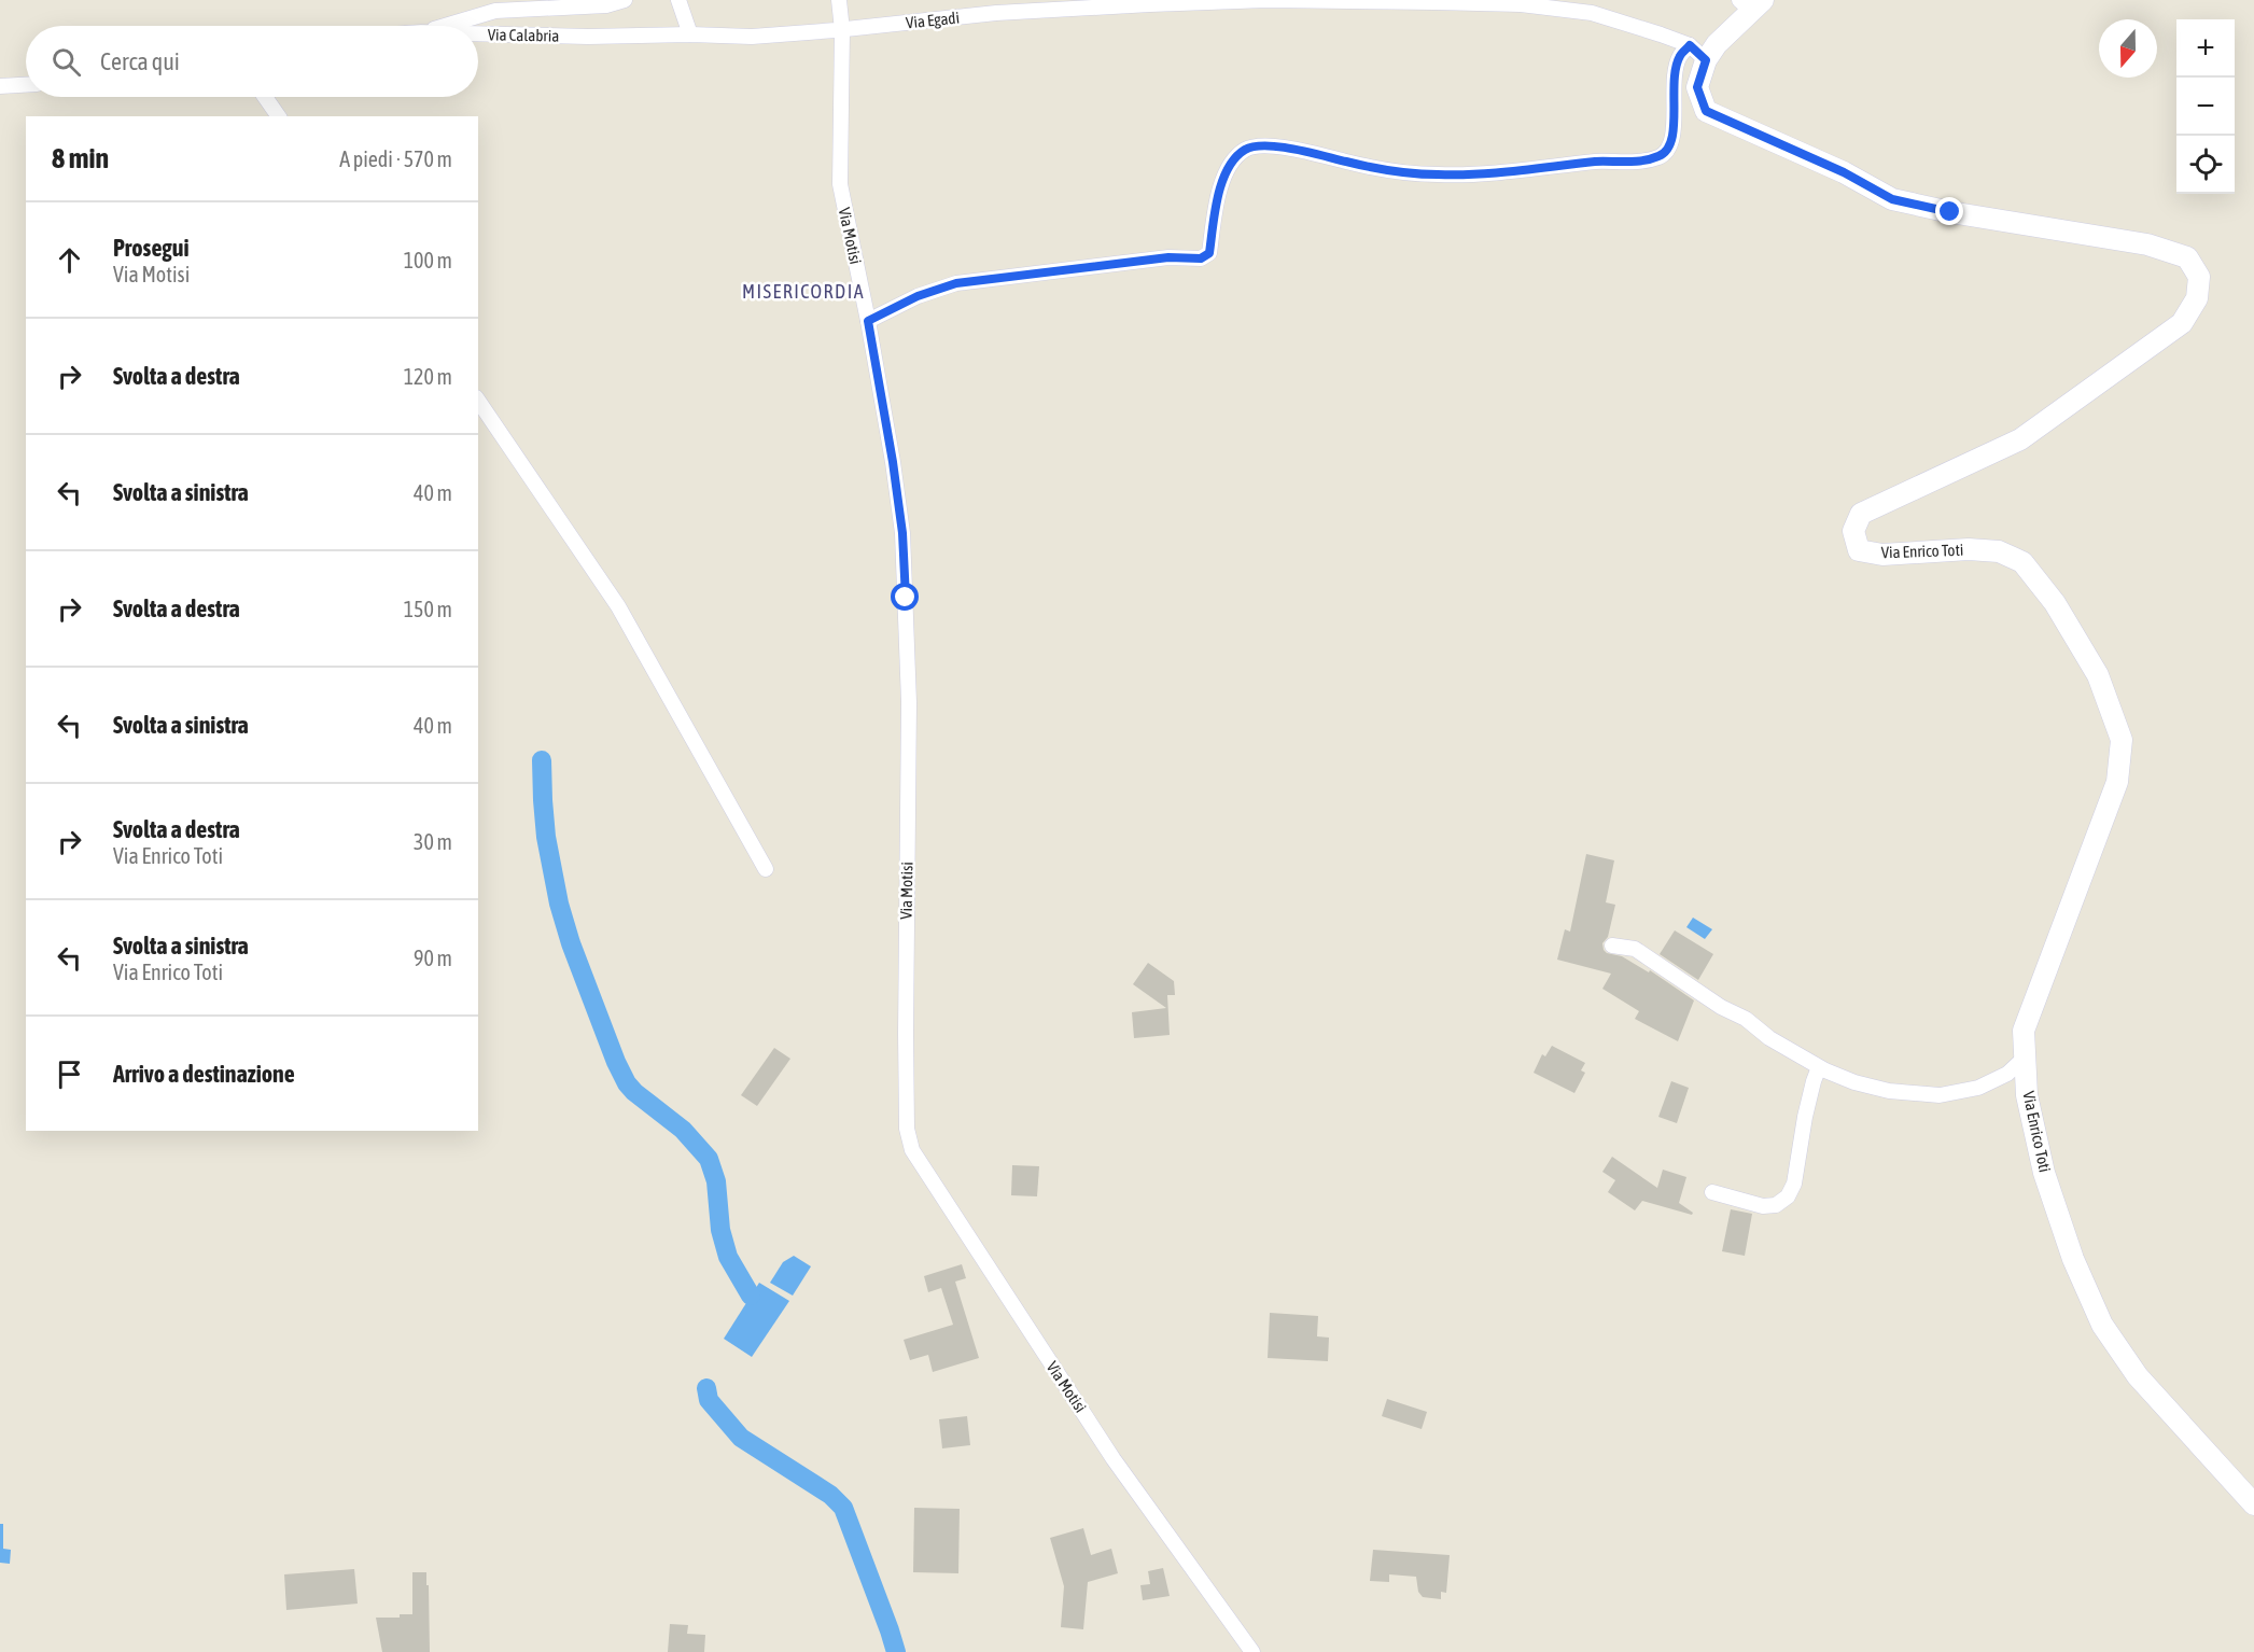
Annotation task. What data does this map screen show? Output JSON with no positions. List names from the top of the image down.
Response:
{
  "streets": {
    "main road": ["Via Enrico Toti"],
    "street": ["Via Egadi", "Via Calabria", "Via Motisi"]
  },
  "crossings": [
    ["Via Egadi", "Via Calabria"],
    ["Via Egadi", "Via Motisi"],
    ["Via Egadi", "Via Enrico Toti"]
  ],
  "districts": ["MISERICORDIA"],
  "north": "bottom",
  "page": {
    "map_buttons": ["+", "−"],
    "search": "Cerca qui",
    "heading": ["8 min", "A piedi · 570 m"],
    "list": [
      ["Prosegui", "Via Motisi", "100 m"],
      ["Svolta a destra", "120 m"],
      ["Svolta a sinistra", "40 m"],
      ["Svolta a destra", "150 m"],
      ["Svolta a sinistra", "40 m"],
      ["Svolta a destra", "Via Enrico Toti", "30 m"],
      ["Svolta a sinistra", "Via Enrico Toti", "90 m"],
      "Arrivo a destinazione"
    ]
  }
}
